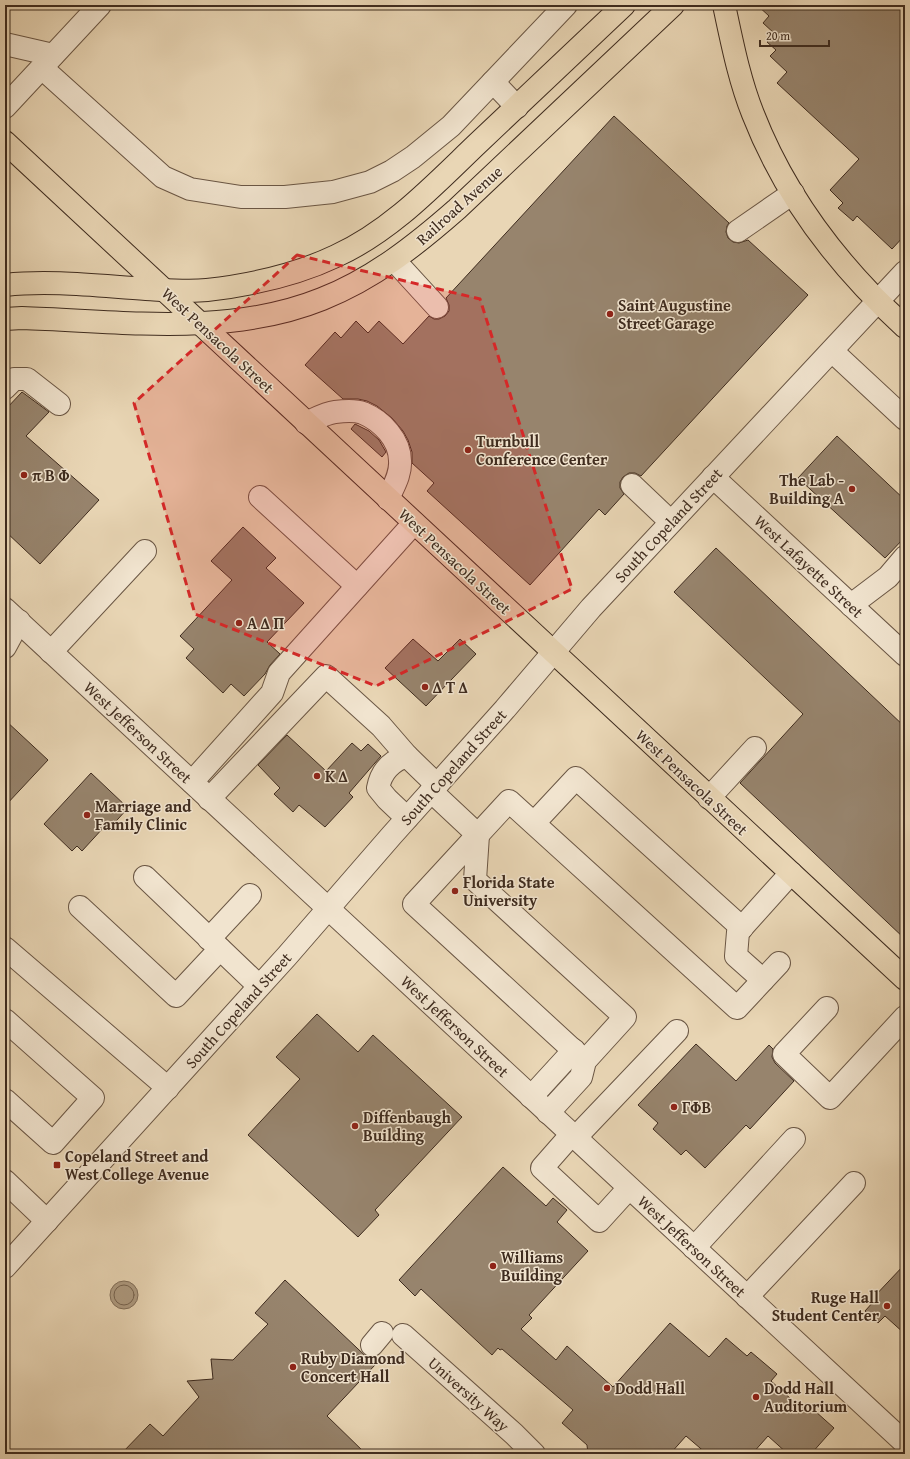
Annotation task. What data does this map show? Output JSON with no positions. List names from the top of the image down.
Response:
{
  "streets": {
    "main road": ["Railroad Avenue", "West Pensacola Street"],
    "street": [
      "South Copeland Street",
      "West Lafayette Street",
      "West Jefferson Street",
      "University Way"
    ]
  },
  "crossings": [
    ["Railroad Avenue", "West Pensacola Street"],
    ["West Pensacola Street", "South Copeland Street"],
    ["South Copeland Street", "West Lafayette Street"],
    ["South Copeland Street", "West Jefferson Street"]
  ],
  "places": {
    "other": [
      "Saint Augustine Street Garage",
      "Turnbull Conference Center",
      "π Β Φ",
      "The Lab - Building A",
      "Α Δ Π",
      "Δ Τ Δ",
      "Κ Δ",
      "Marriage and Family Clinic",
      "Florida State University",
      "ΓΦΒ",
      "Diffenbaugh Building",
      "Williams Building",
      "Ruge Hall Student Center",
      "Ruby Diamond Concert Hall",
      "Dodd Hall",
      "Dodd Hall Auditorium"
    ],
    "transit": ["Copeland Street and West College Avenue"]
  },
  "scale_bar": "20 m"
}
